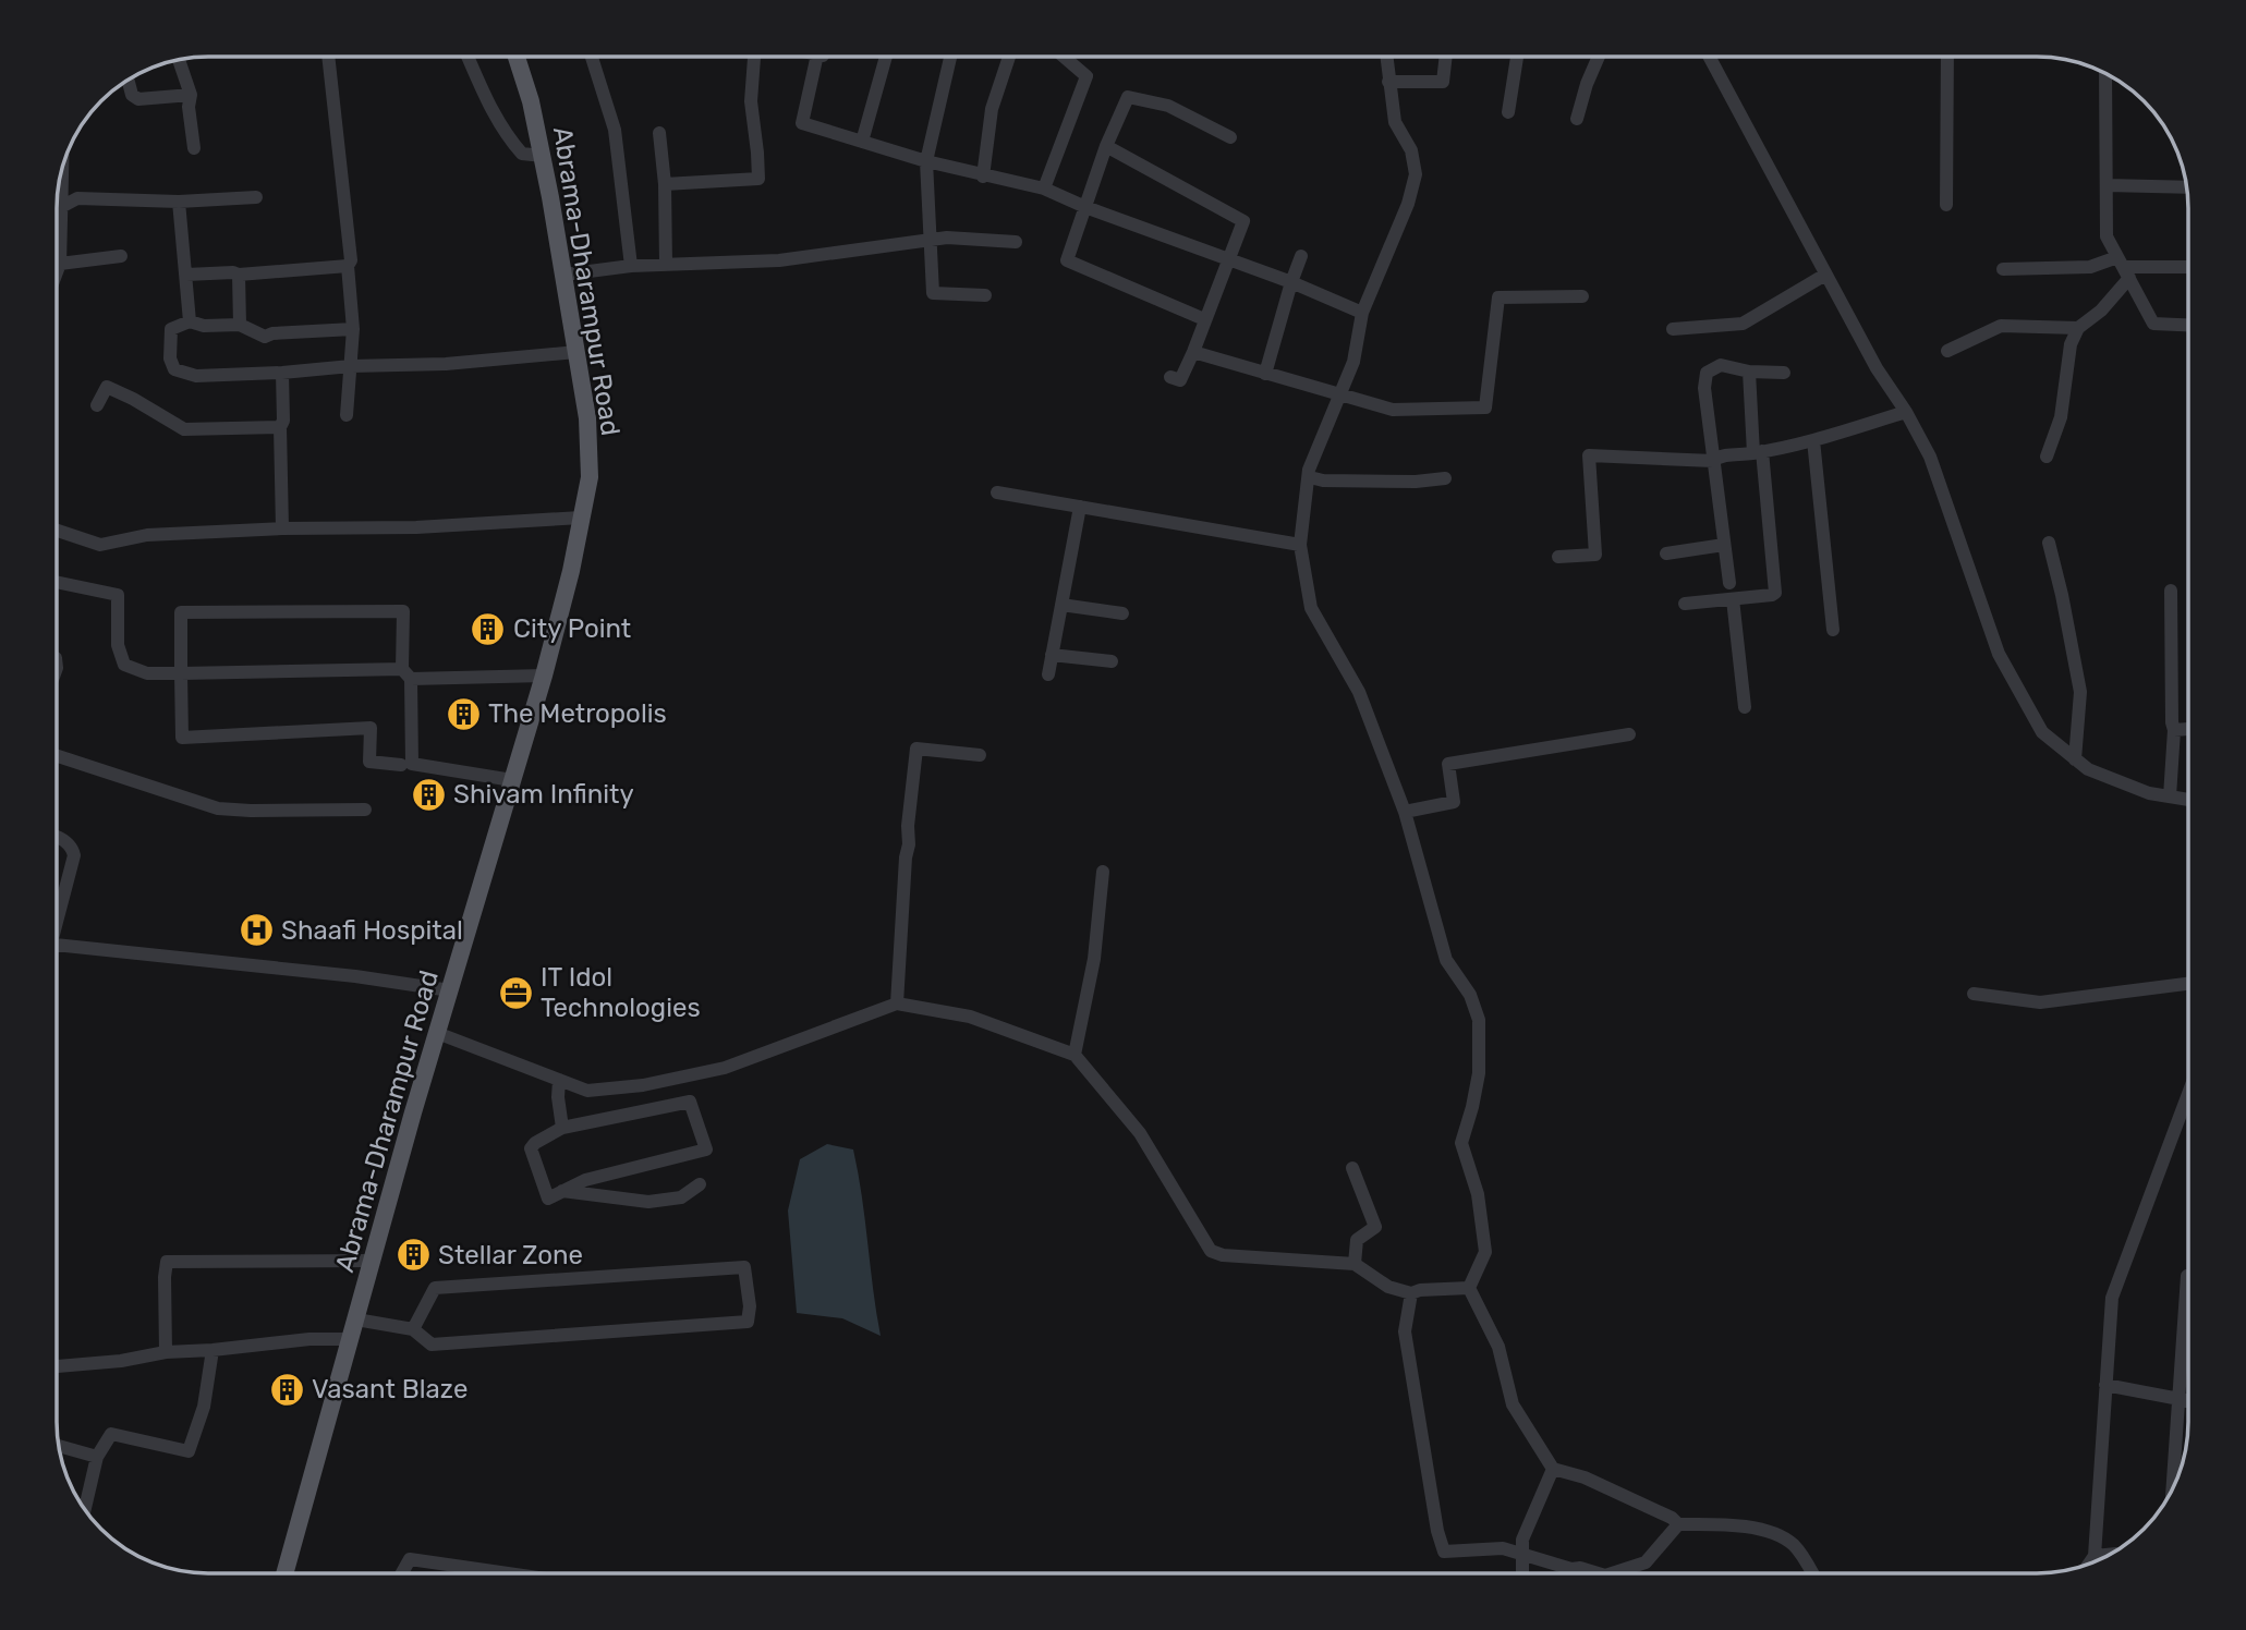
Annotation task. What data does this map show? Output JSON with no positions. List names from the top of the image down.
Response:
{
  "streets": {
    "main road": ["Abrama-Dharampur Road"]
  },
  "places": {
    "building": [
      "City Point",
      "The Metropolis",
      "Shivam Infinity",
      "Stellar Zone",
      "Vasant Blaze"
    ],
    "hospital": ["Shaafi Hospital"],
    "office": ["IT Idol Technologies"]
  }
}
